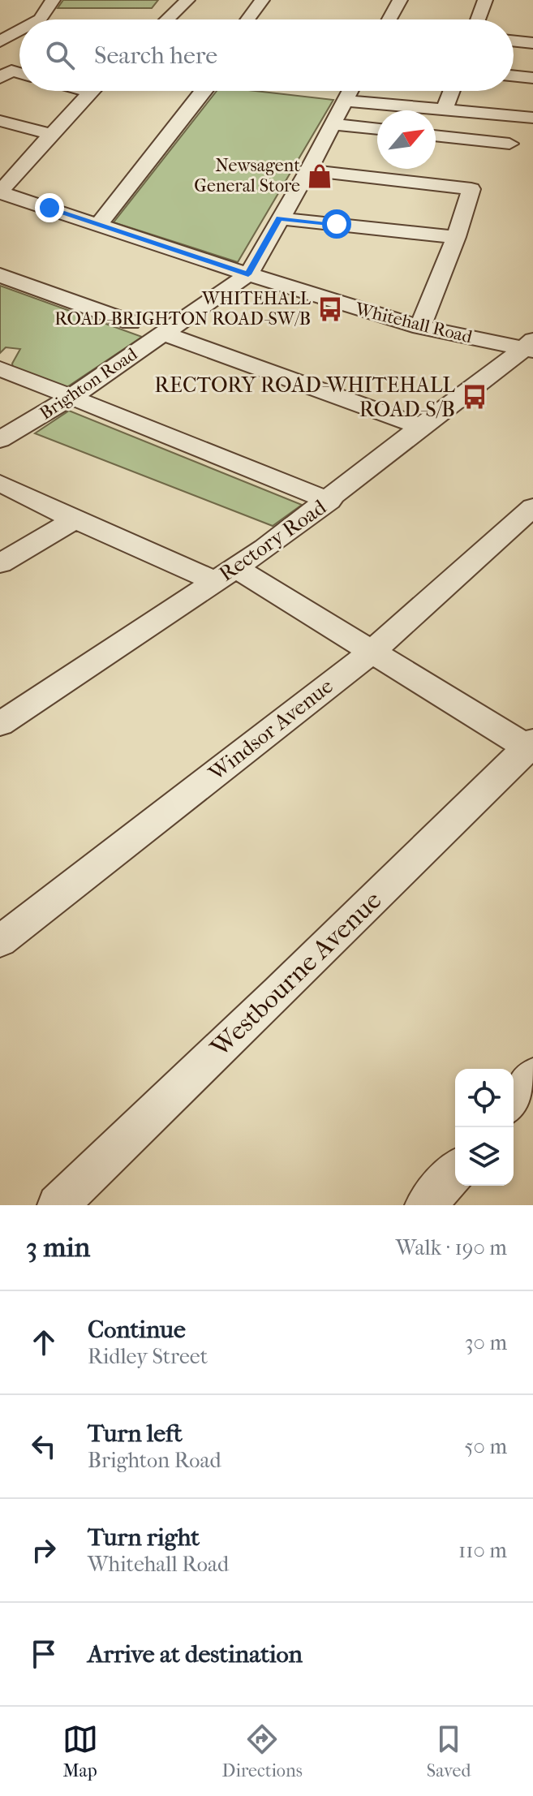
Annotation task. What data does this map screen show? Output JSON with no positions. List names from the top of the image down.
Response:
{
  "streets": {
    "street": [
      "Whitehall Road",
      "Brighton Road",
      "Rectory Road",
      "Windsor Avenue",
      "Westbourne Avenue"
    ]
  },
  "crossings": [
    ["Whitehall Road", "Brighton Road"],
    ["Whitehall Road", "Rectory Road"]
  ],
  "places": {
    "shop": ["Newsagent General Store"],
    "bus stop": ["WHITEHALL ROAD-BRIGHTON ROAD-SW/B", "RECTORY ROAD-WHITEHALL ROAD-S/B"]
  },
  "north": "top right",
  "page": {
    "search": "Search here",
    "heading": ["3 min", "Walk · 190 m"],
    "list": [
      ["Continue", "Ridley Street", "30 m"],
      ["Turn left", "Brighton Road", "50 m"],
      ["Turn right", "Whitehall Road", "110 m"],
      "Arrive at destination"
    ],
    "nav": ["Map", "Directions", "Saved"]
  }
}
